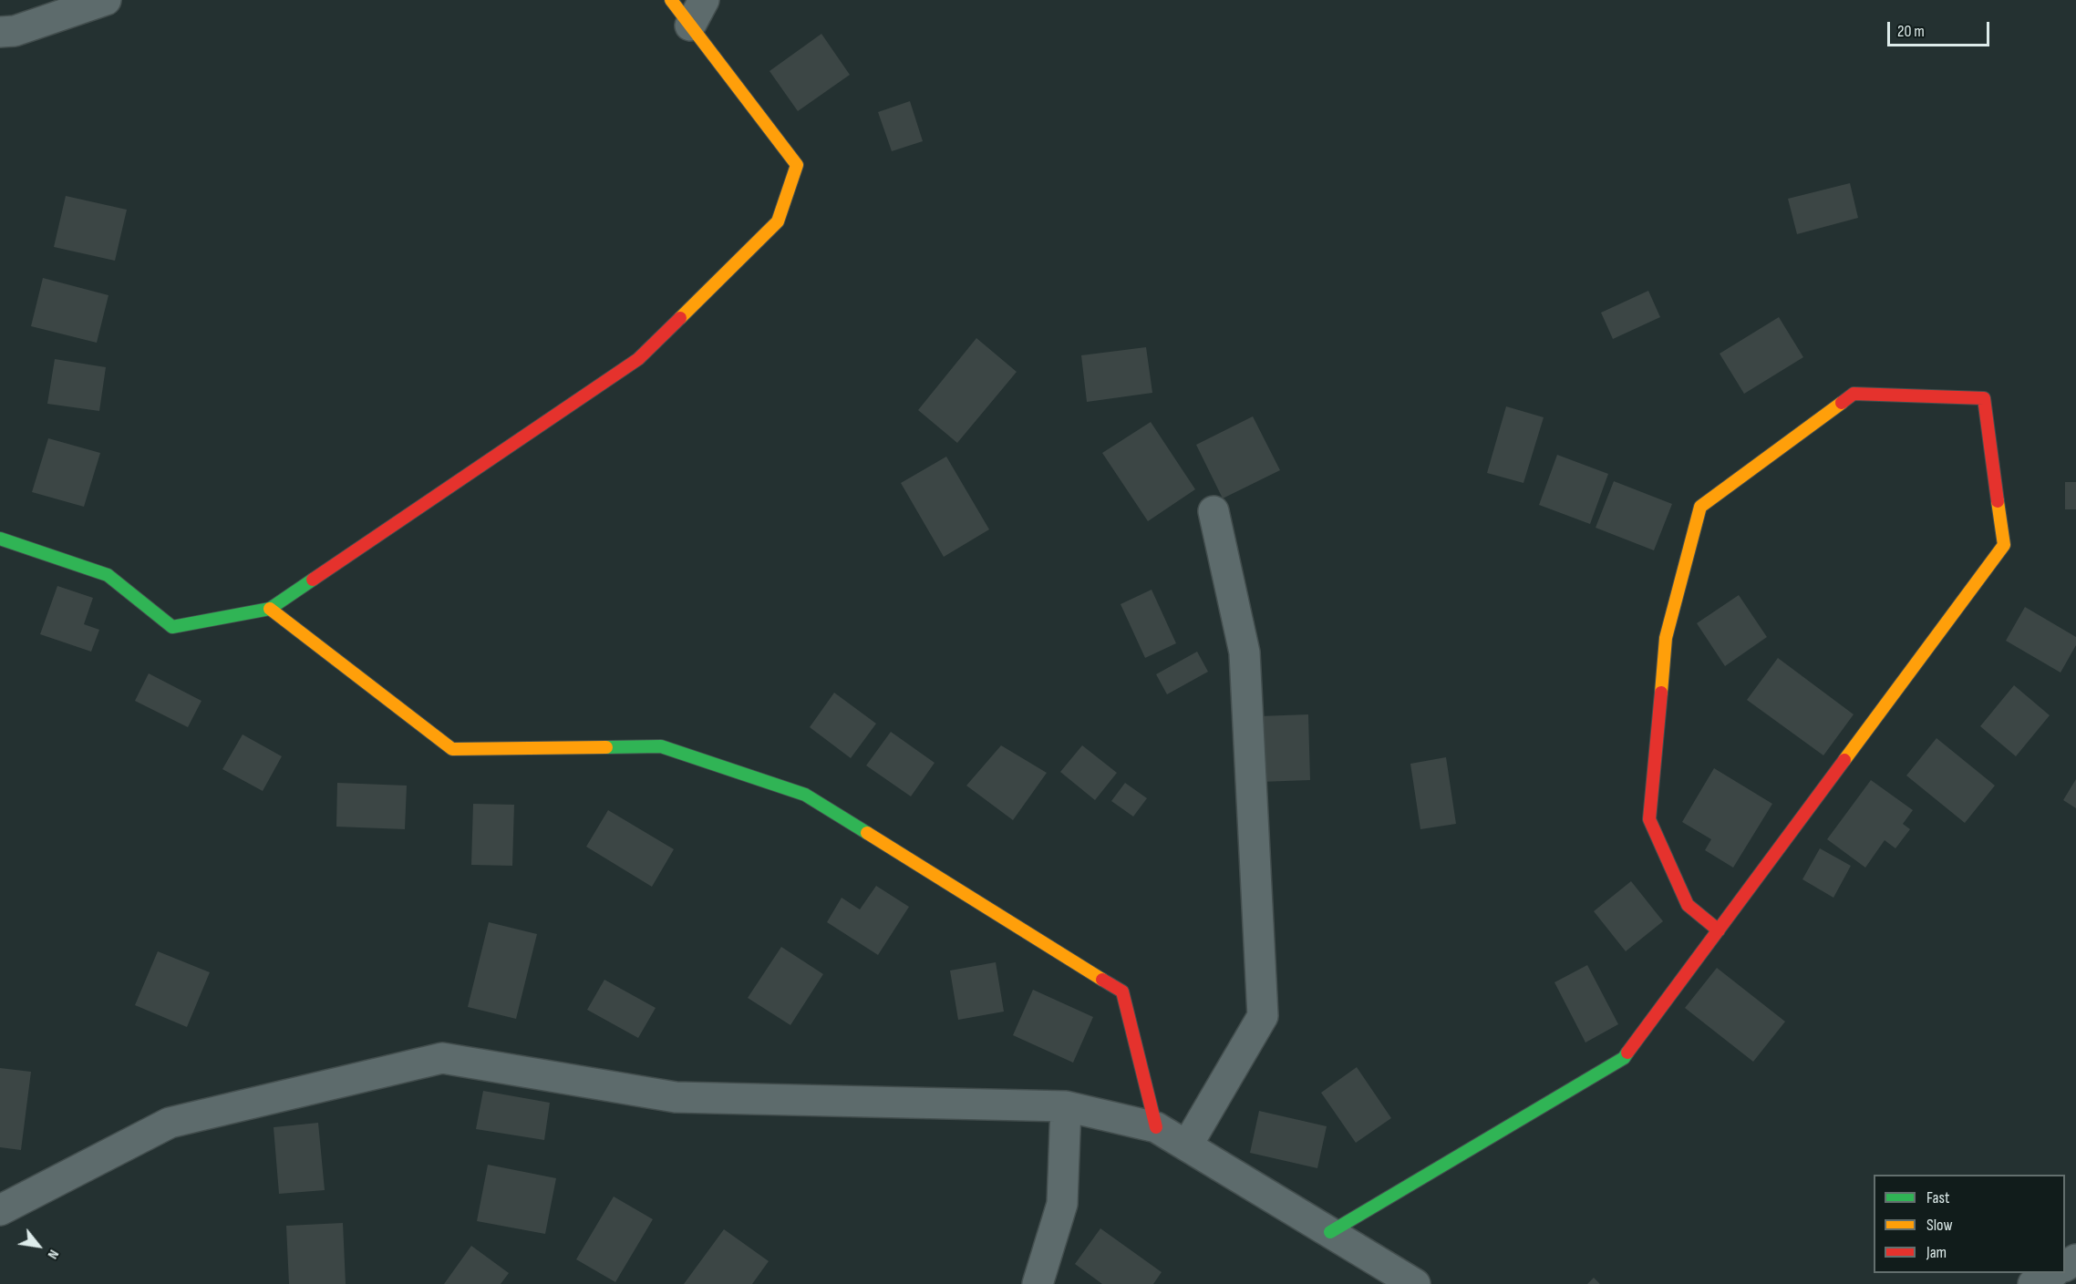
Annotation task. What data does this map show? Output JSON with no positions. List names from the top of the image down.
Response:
{
  "legend": ["Fast", "Slow", "Jam"],
  "scale_bar": "20 m",
  "north": "bottom right"
}
